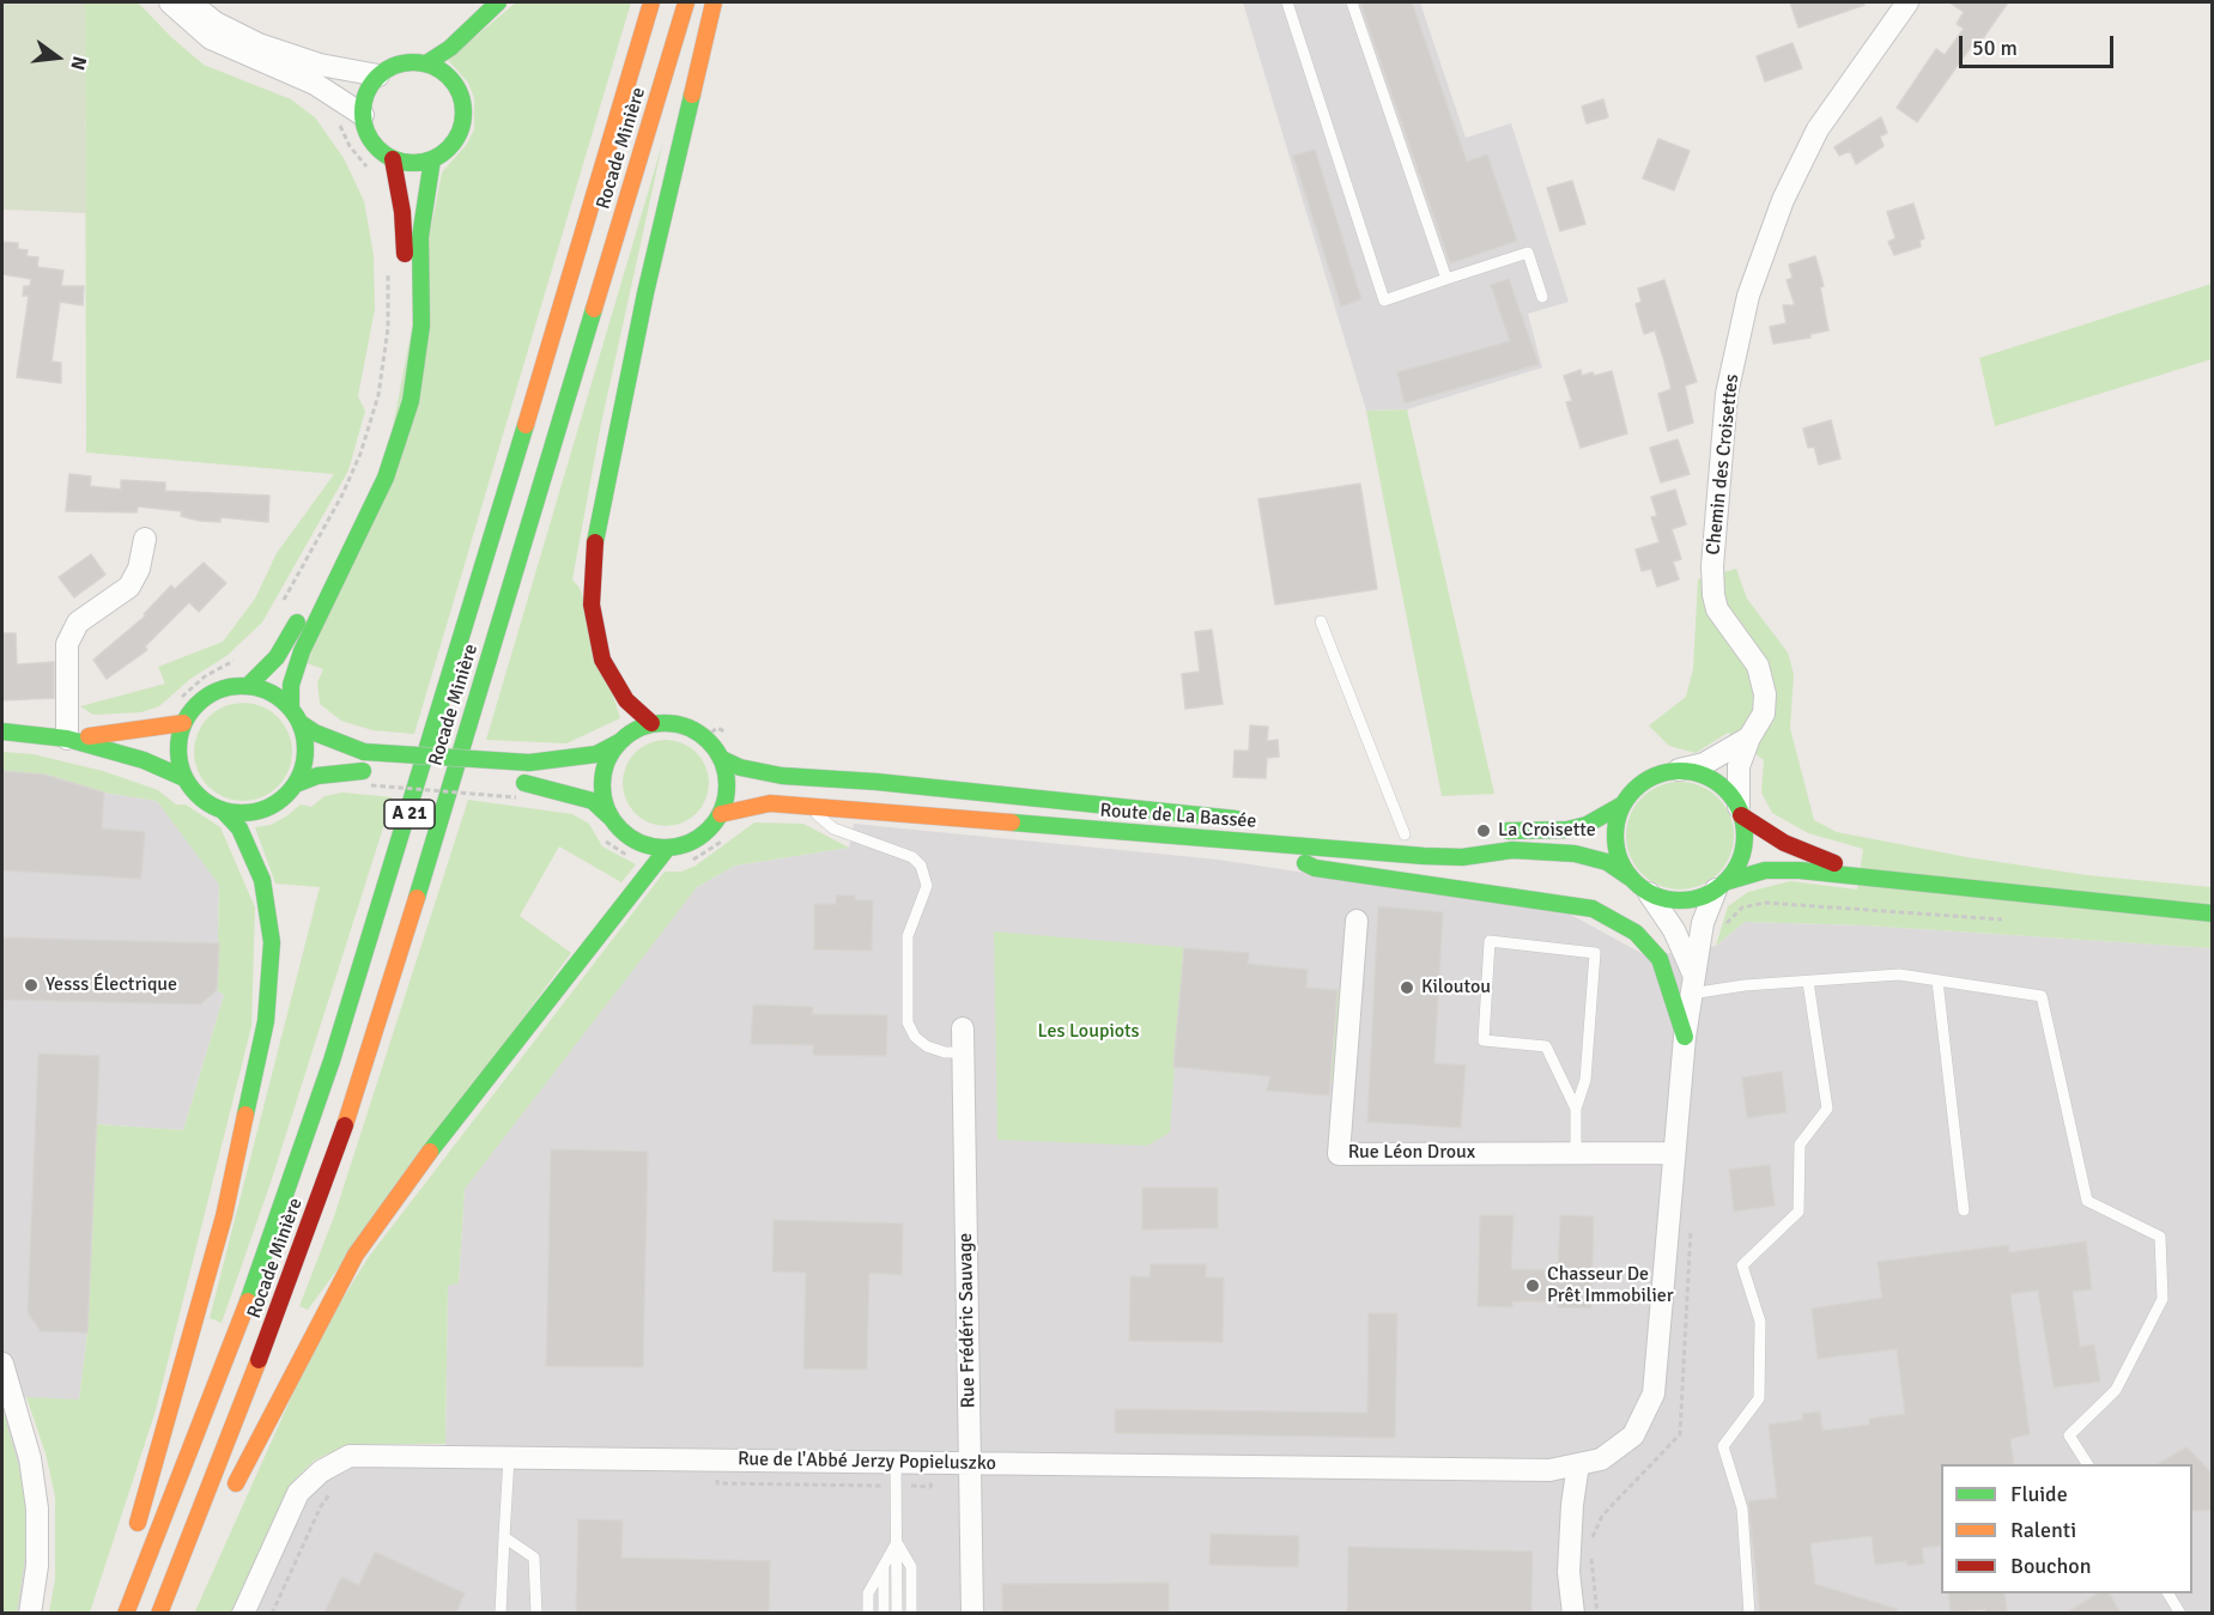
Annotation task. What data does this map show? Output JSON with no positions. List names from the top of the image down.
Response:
{
  "streets": {
    "main road": ["Rocade Minière", "A 21", "Route de La Bassée"],
    "street": [
      "Chemin des Croisettes",
      "Rue Léon Droux",
      "Rue Frédéric Sauvage",
      "Rue de l'Abbé Jerzy Popieluszko"
    ]
  },
  "crossings": [
    ["Chemin des Croisettes", "Route de La Bassée"],
    ["Rue Frédéric Sauvage", "Rue de l'Abbé Jerzy Popieluszko"]
  ],
  "parks": ["Les Loupiots"],
  "places": [
    "La Croisette",
    "Yesss Électrique",
    "Kiloutou",
    "Chasseur De Prêt Immobilier"
  ],
  "legend": ["Fluide", "Ralenti", "Bouchon"],
  "scale_bar": "50 m",
  "north": "right"
}
